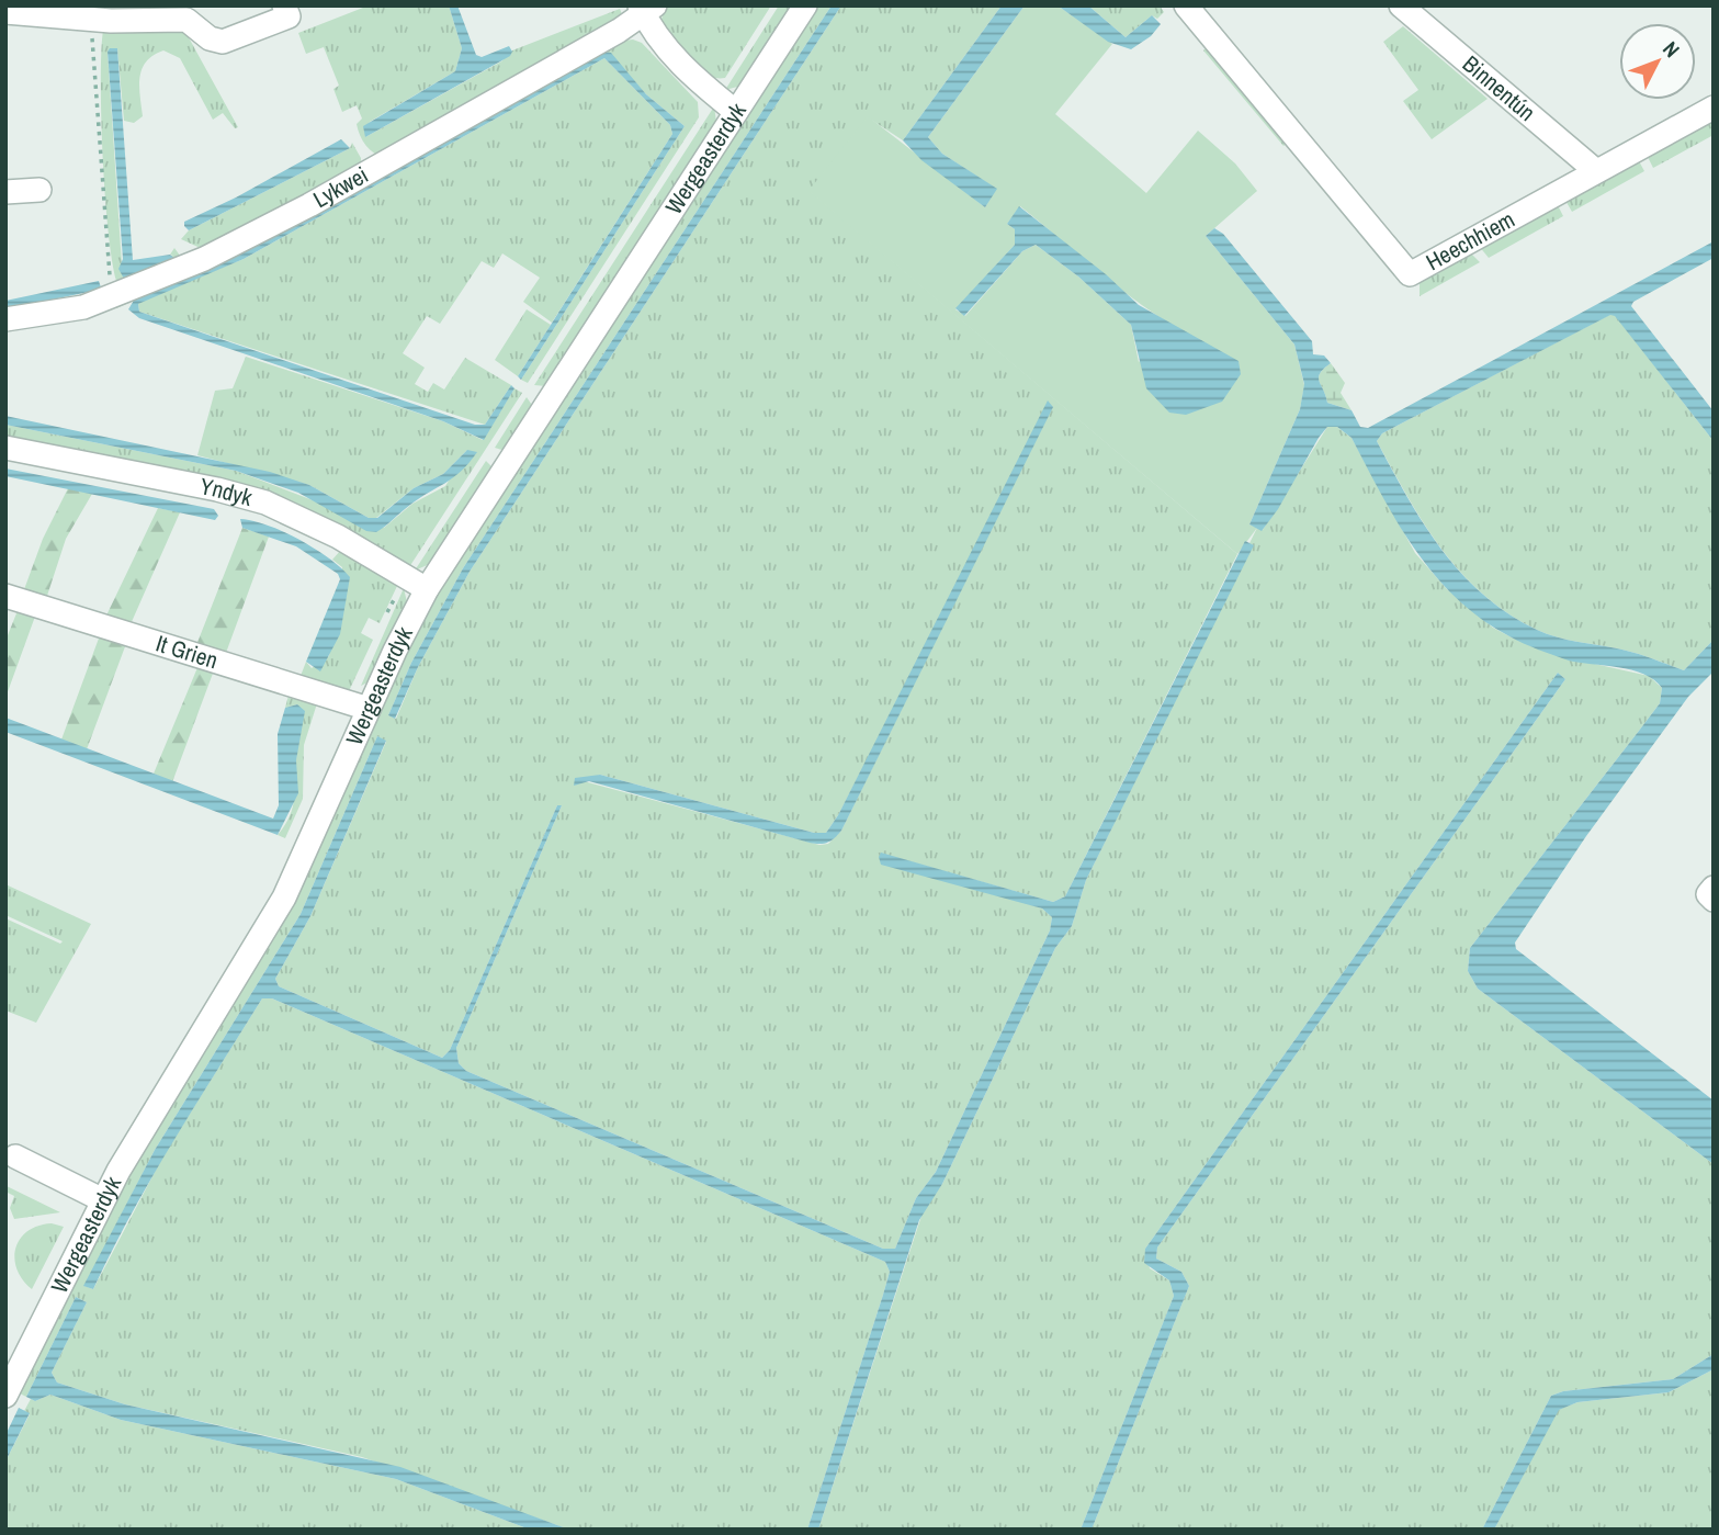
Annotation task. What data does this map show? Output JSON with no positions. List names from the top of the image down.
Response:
{
  "streets": {
    "street": [
      "Binnentún",
      "Wergeasterdyk",
      "Lykwei",
      "Heechhiem",
      "Yndyk",
      "It Grien"
    ]
  },
  "crossings": [
    ["Binnentún", "Heechhiem"],
    ["Wergeasterdyk", "Yndyk"],
    ["Wergeasterdyk", "It Grien"]
  ],
  "north": "top right"
}
